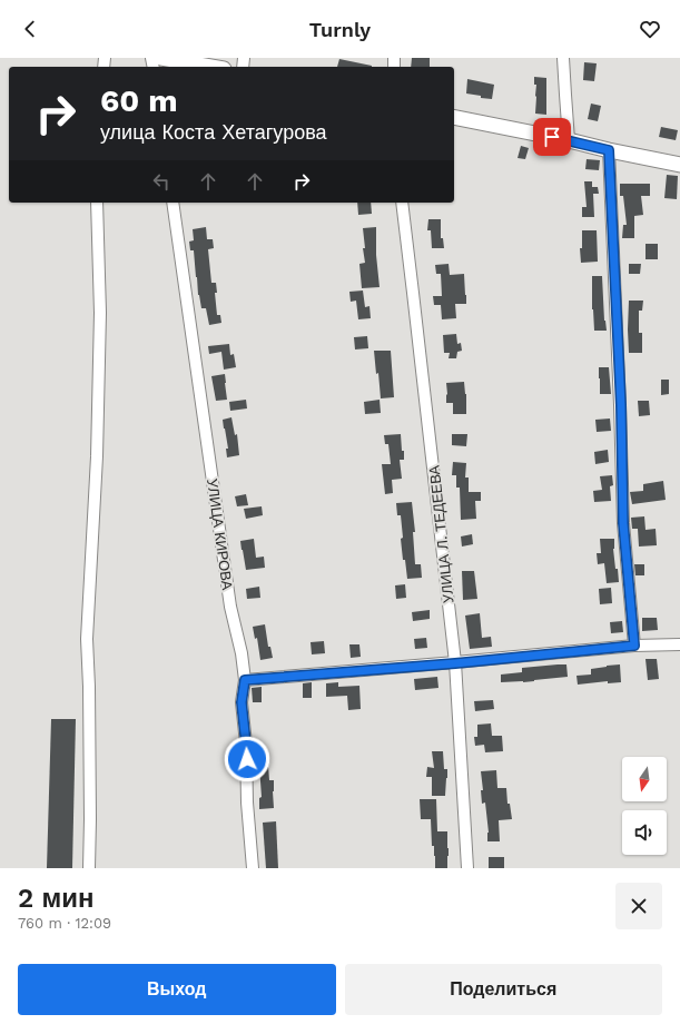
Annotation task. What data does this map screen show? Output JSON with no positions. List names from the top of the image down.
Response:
{
  "streets": {
    "street": ["УЛИЦА КИРОВА", "УЛИЦА Л. ТЕДЕЕВА"]
  },
  "north": "bottom",
  "page": {
    "header": "Turnly",
    "turn": ["60 m", "улица Коста Хетагурова"],
    "heading": ["2 мин", "760 m · 12:09"],
    "buttons": ["Выход", "Поделиться"]
  }
}
